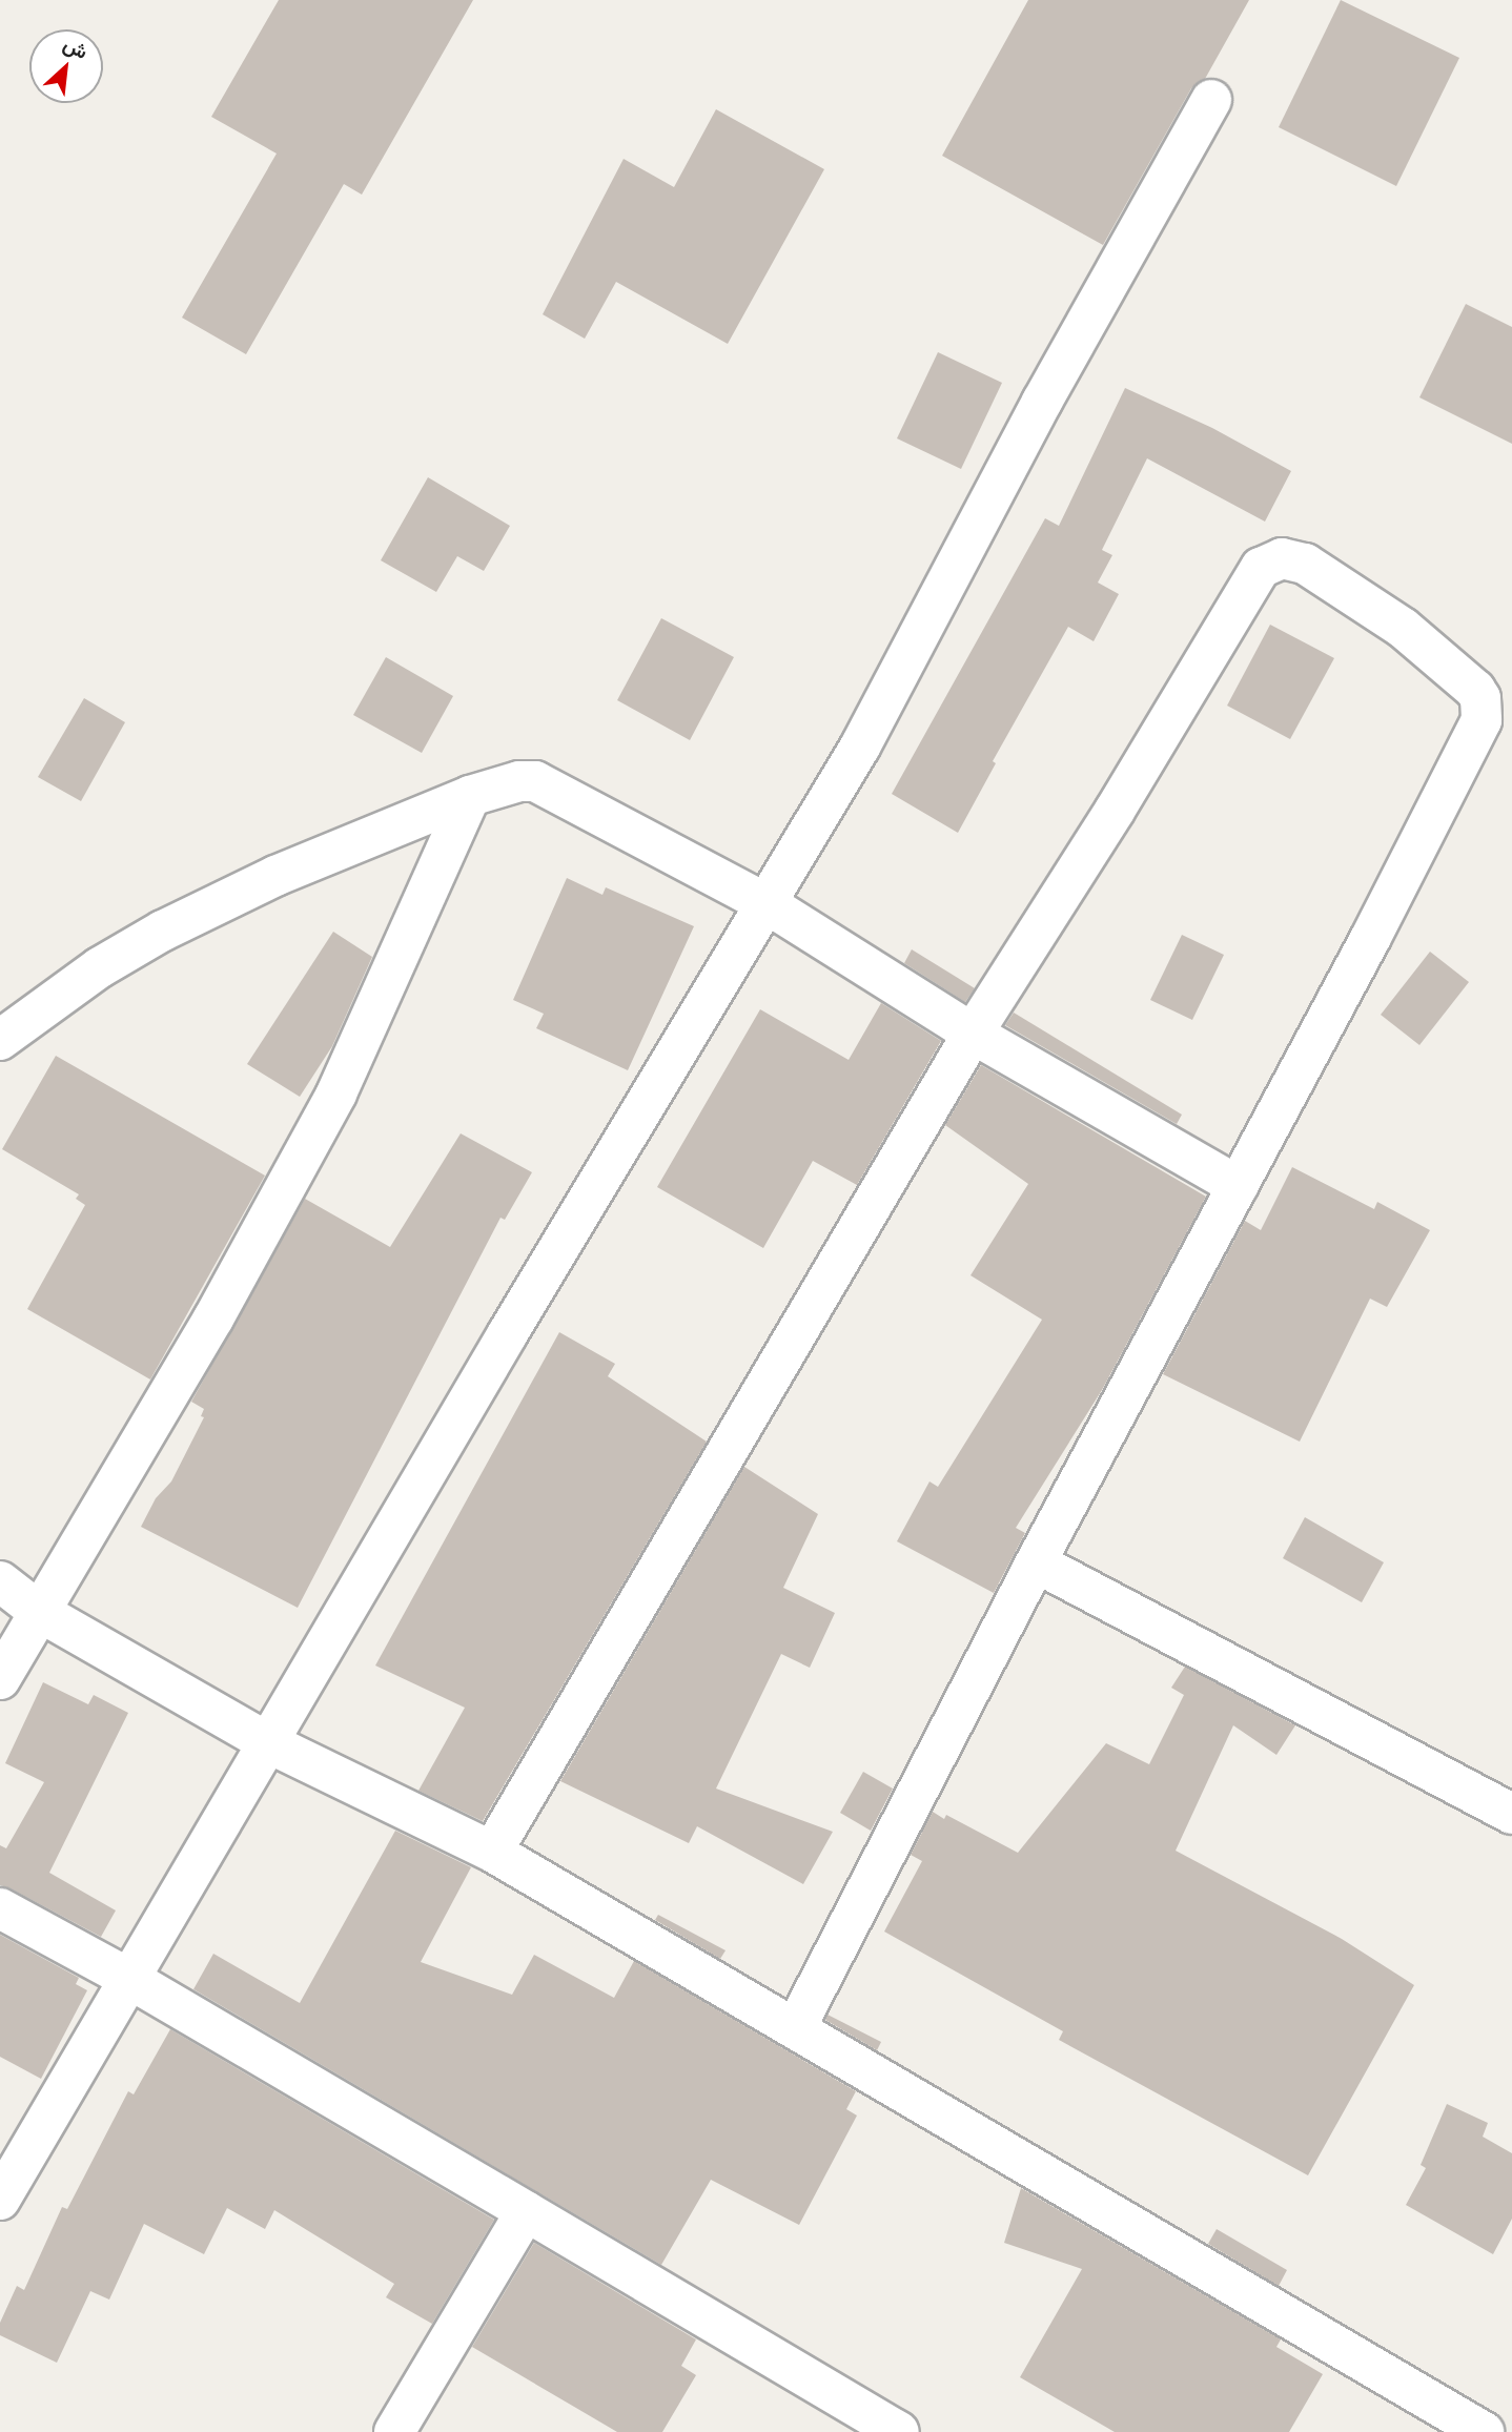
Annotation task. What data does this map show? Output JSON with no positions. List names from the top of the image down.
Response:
{
  "north": "top right"
}
